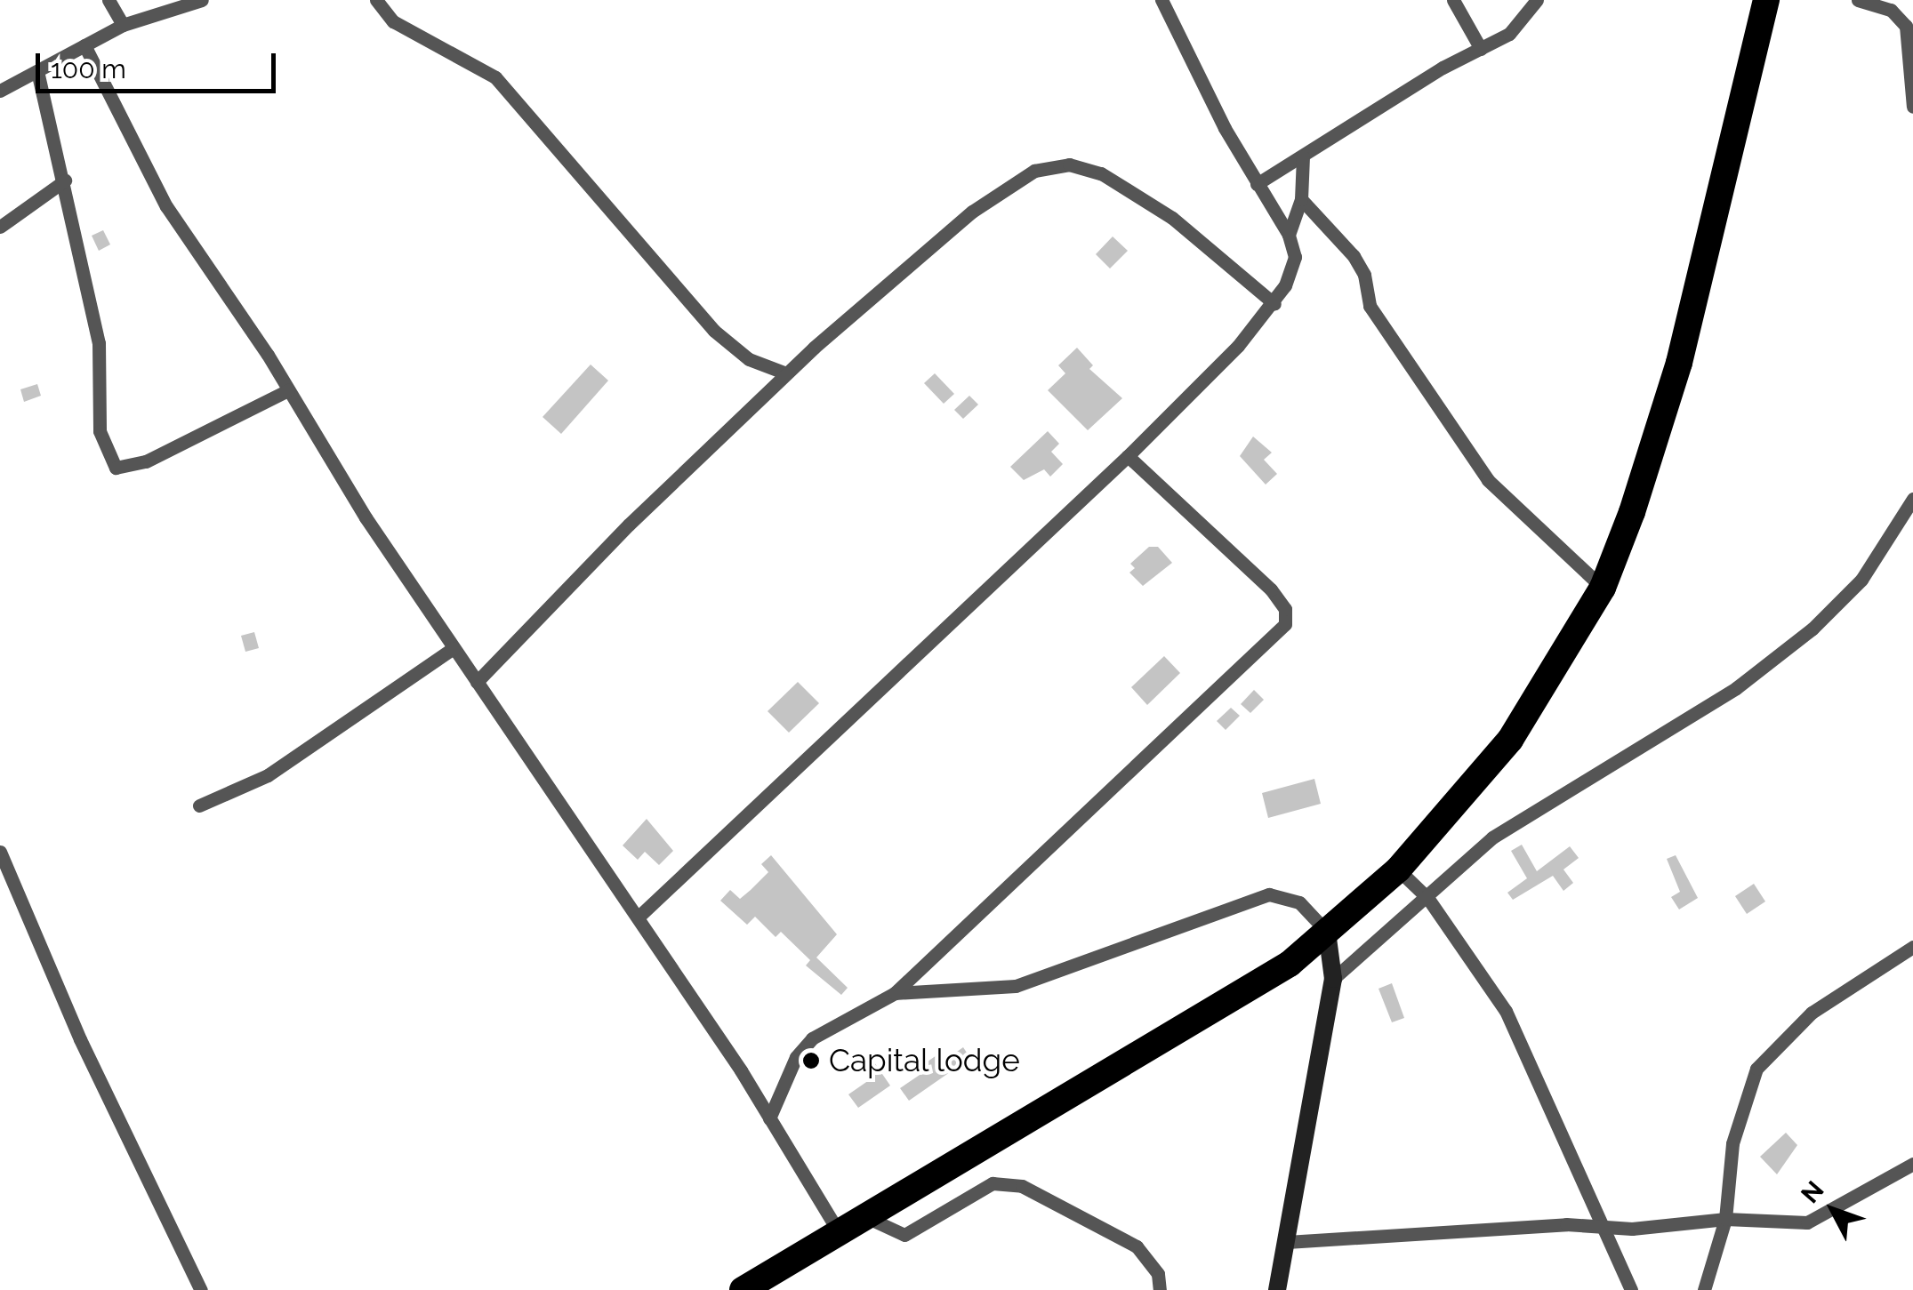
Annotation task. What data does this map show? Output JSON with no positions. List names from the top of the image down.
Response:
{
  "places": ["Capital lodge"],
  "scale_bar": "100 m",
  "north": "top left"
}
